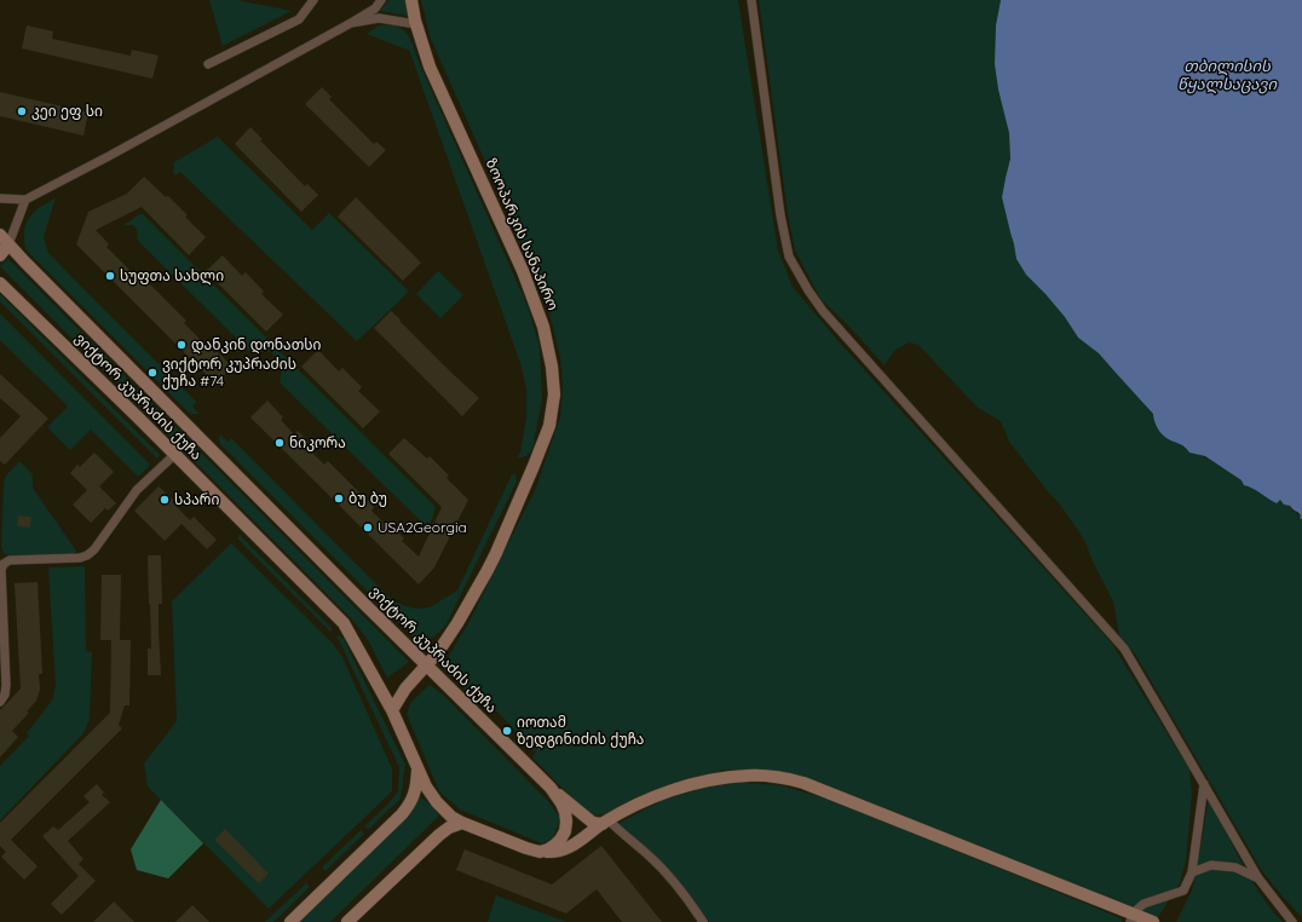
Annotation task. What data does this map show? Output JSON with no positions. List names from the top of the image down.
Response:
{
  "streets": {
    "main road": ["ზოოპარკის სანაპირო", "ვიქტორ კუპრაძის ქუჩა"]
  },
  "crossings": [
    ["ზოოპარკის სანაპირო", "ვიქტორ კუპრაძის ქუჩა"]
  ],
  "water": ["თბილისის წყალსაცავი"],
  "places": [
    "კეი ეფ სი",
    "სუფთა სახლი",
    "დანკინ დონათსი",
    "ვიქტორ კუპრაძის ქუჩა #74",
    "ნიკორა",
    "ბუ ბუ",
    "სპარი",
    "USA2Georgia",
    "იოთამ ზედგინიძის ქუჩა"
  ]
}
